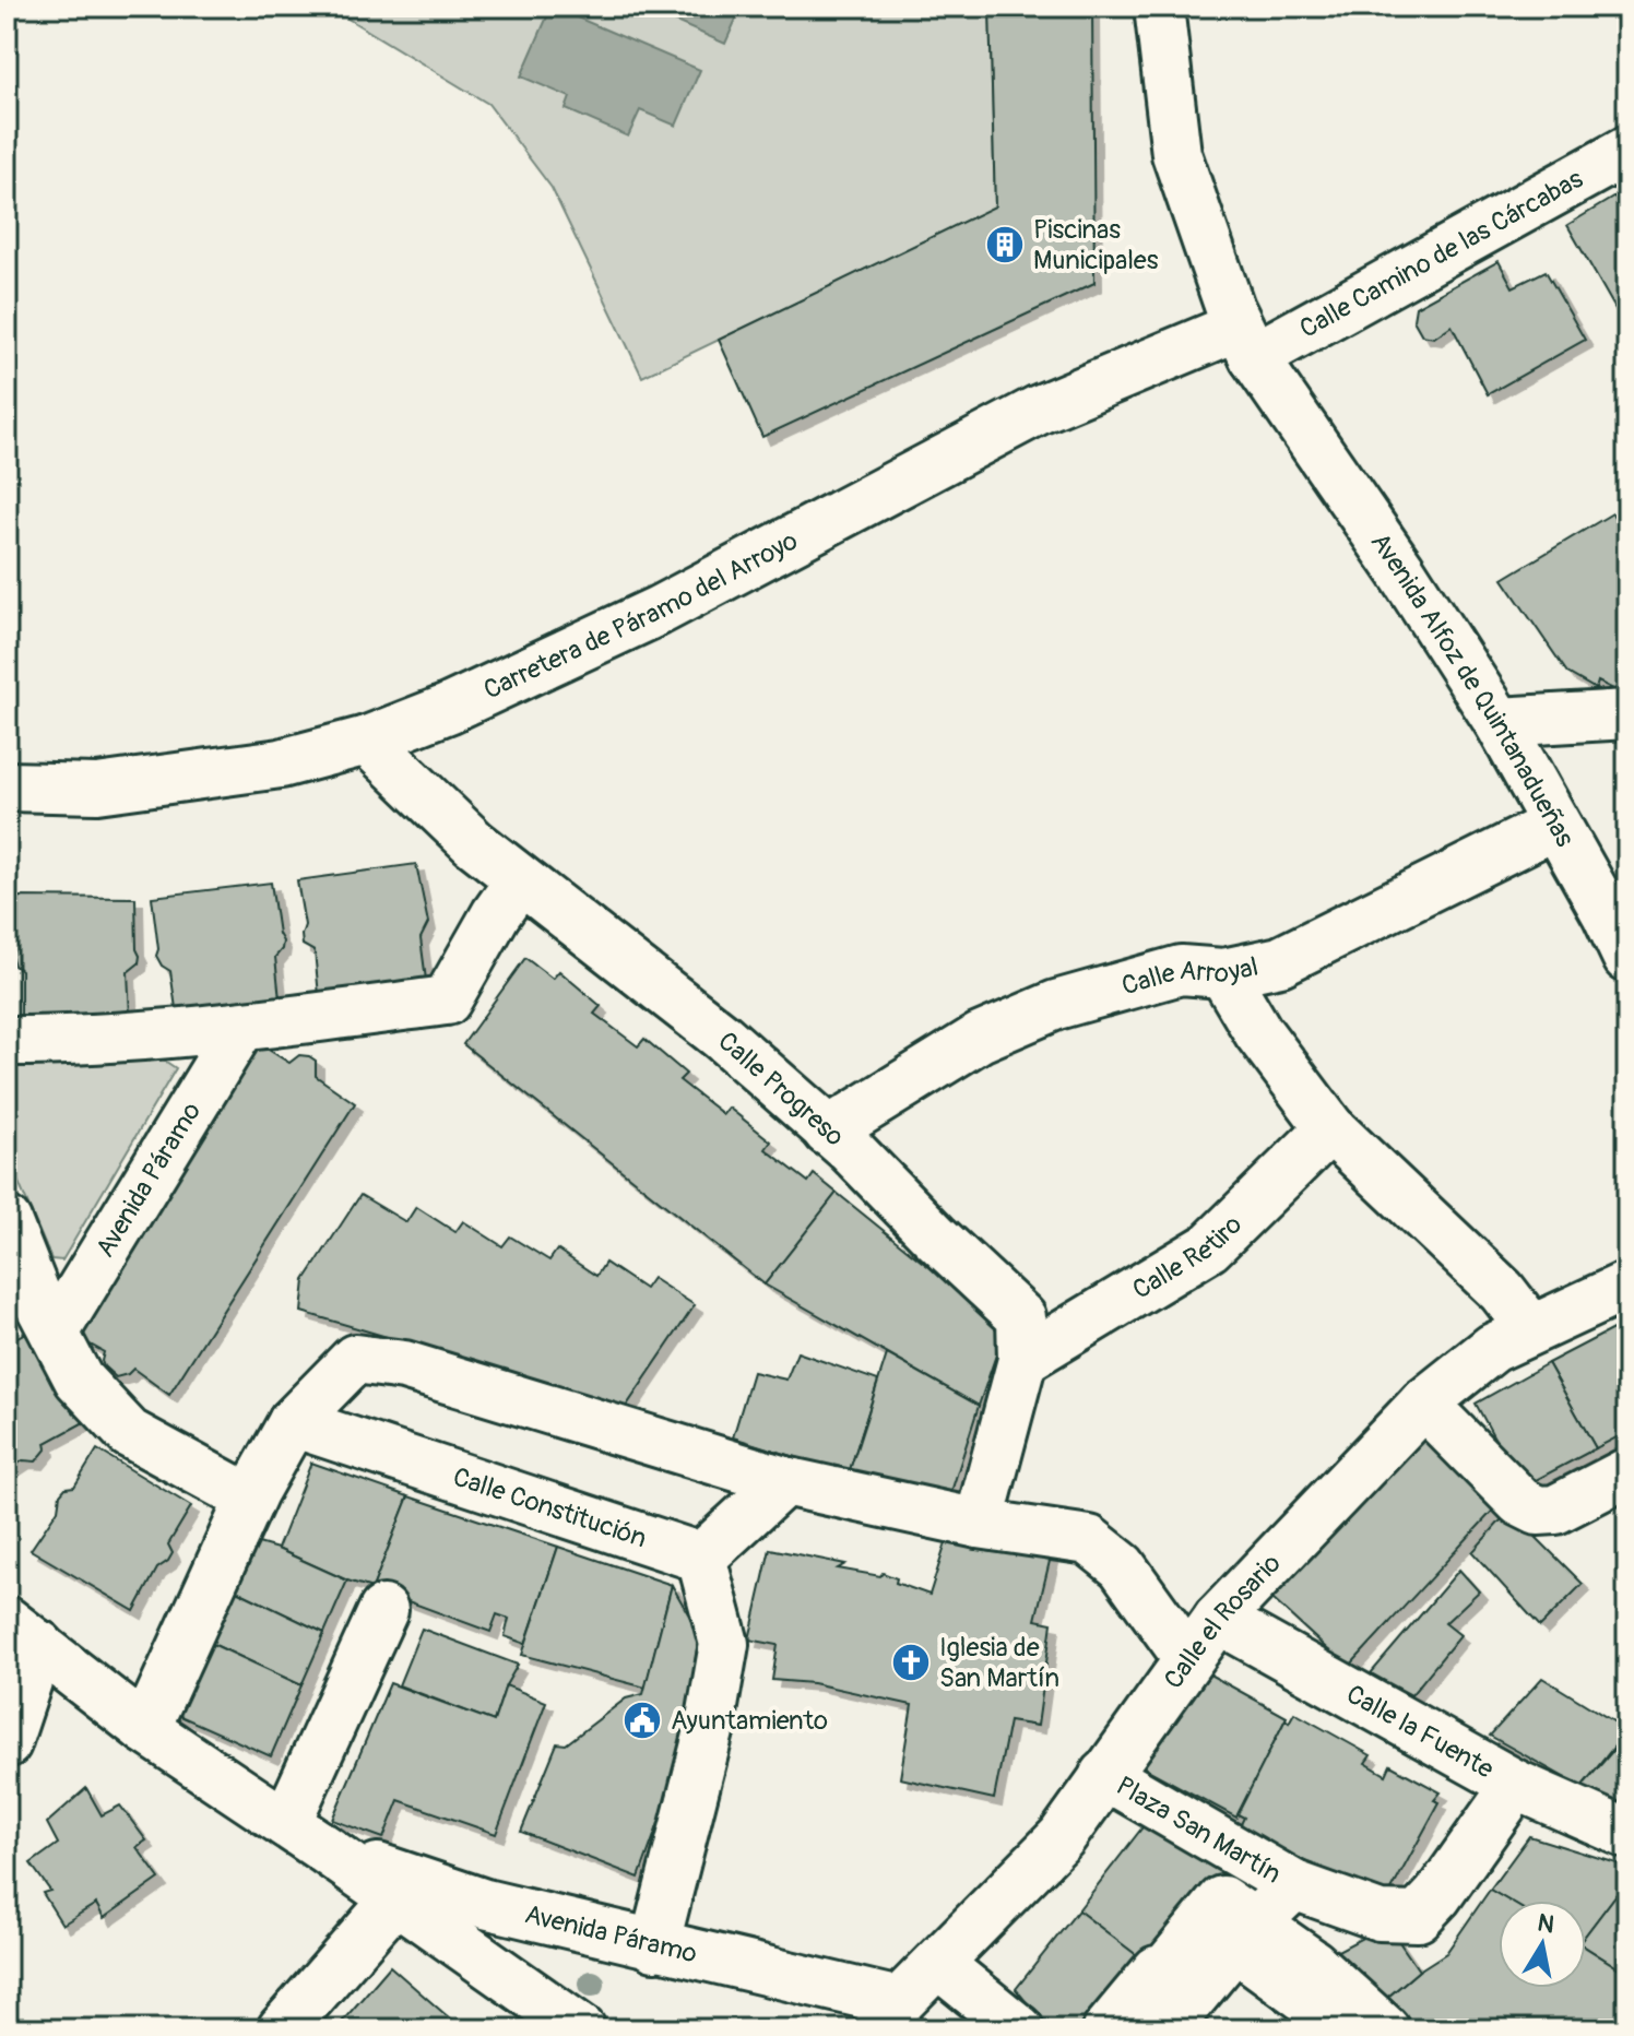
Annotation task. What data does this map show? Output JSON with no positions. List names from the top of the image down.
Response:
{
  "streets": {
    "street": [
      "Calle Camino de las Cárcabas",
      "Carretera de Páramo del Arroyo",
      "Avenida Alfoz de Quintanadueñas",
      "Calle Arroyal",
      "Calle Progreso",
      "Avenida Páramo",
      "Calle Retiro",
      "Calle Constitución",
      "Calle el Rosario",
      "Calle la Fuente",
      "Plaza San Martín"
    ]
  },
  "crossings": [
    ["Calle Camino de las Cárcabas", "Carretera de Páramo del Arroyo"],
    ["Calle Camino de las Cárcabas", "Avenida Alfoz de Quintanadueñas"],
    ["Carretera de Páramo del Arroyo", "Avenida Alfoz de Quintanadueñas"],
    ["Carretera de Páramo del Arroyo", "Calle Progreso"],
    ["Avenida Alfoz de Quintanadueñas", "Calle Arroyal"],
    ["Calle Arroyal", "Calle Progreso"],
    ["Calle Progreso", "Calle Retiro"],
    ["Avenida Páramo", "Calle el Rosario"],
    ["Calle el Rosario", "Calle la Fuente"],
    ["Calle el Rosario", "Plaza San Martín"],
    ["Calle la Fuente", "Plaza San Martín"]
  ],
  "places": {
    "building": ["Piscinas Municipales"],
    "church": ["Iglesia de San Martín"],
    "public building": ["Ayuntamiento"]
  },
  "north": "top"
}
